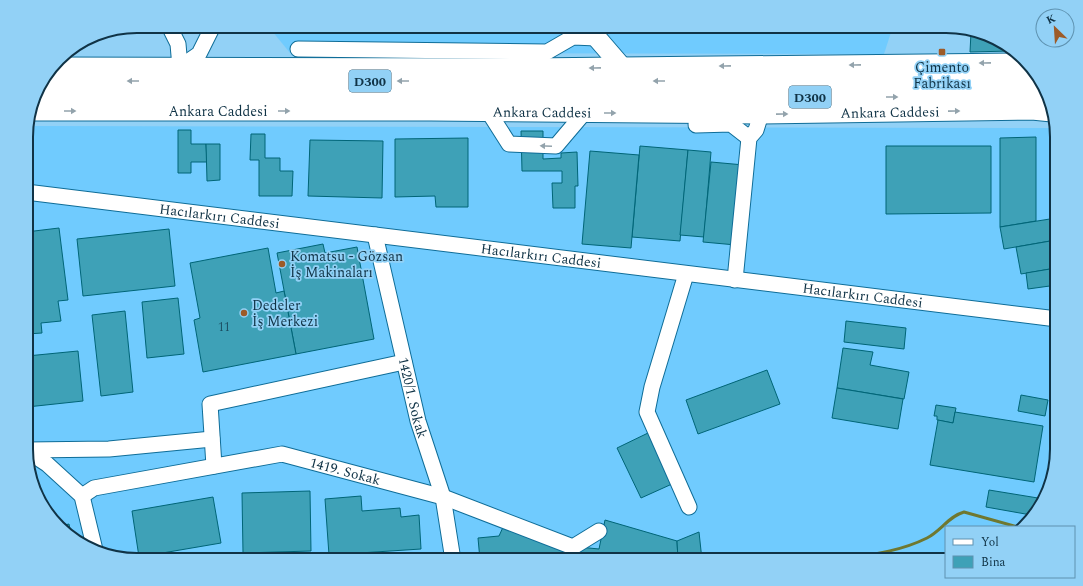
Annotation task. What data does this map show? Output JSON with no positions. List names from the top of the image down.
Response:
{
  "streets": {
    "highway": ["D300", "Ankara Caddesi"],
    "street": ["Hacılarkırı Caddesi", "1420/1. Sokak", "1419. Sokak"]
  },
  "crossings": [
    ["Hacılarkırı Caddesi", "1420/1. Sokak"],
    ["1420/1. Sokak", "1419. Sokak"]
  ],
  "places": {
    "transit": ["Çimento Fabrikası"],
    "other": ["Komatsu - Gözsan İş Makinaları", "Dedeler İş Merkezi"]
  },
  "house_numbers": ["11"],
  "legend": ["Yol", "Bina"],
  "north": "top left"
}
